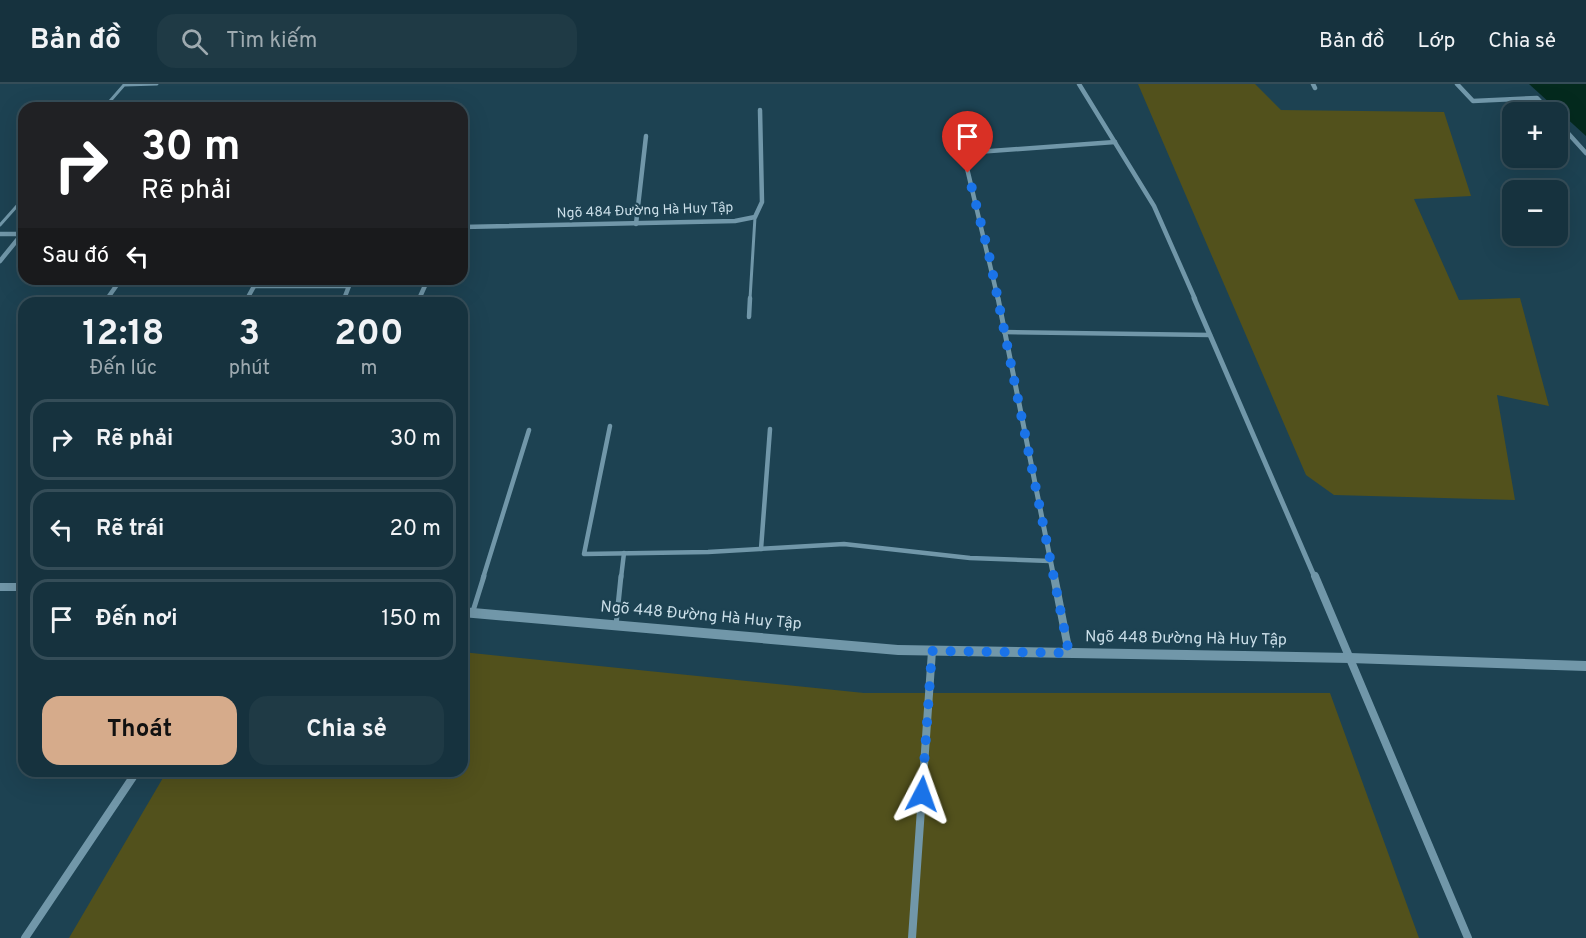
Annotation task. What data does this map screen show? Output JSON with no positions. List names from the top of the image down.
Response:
{
  "streets": {
    "street": ["Ngõ 484 Đường Hà Huy Tập", "Ngõ 448 Đường Hà Huy Tập"]
  },
  "page": {
    "header": "Bản đồ",
    "search": "Tìm kiếm",
    "nav": ["Bản đồ", "Lớp", "Chia sẻ"],
    "map_buttons": ["+", "−"],
    "turn": ["30 m", "Rẽ phải"],
    "then": "Sau đó",
    "eta": [
      "12:18",
      "Đến lúc",
      "3",
      "phút",
      "200",
      "m"
    ],
    "list": [
      {
        "name": "Rẽ phải",
        "value": "30 m"
      },
      {
        "name": "Rẽ trái",
        "value": "20 m"
      },
      {
        "name": "Đến nơi",
        "value": "150 m"
      }
    ],
    "buttons": ["Thoát", "Chia sẻ"]
  }
}
